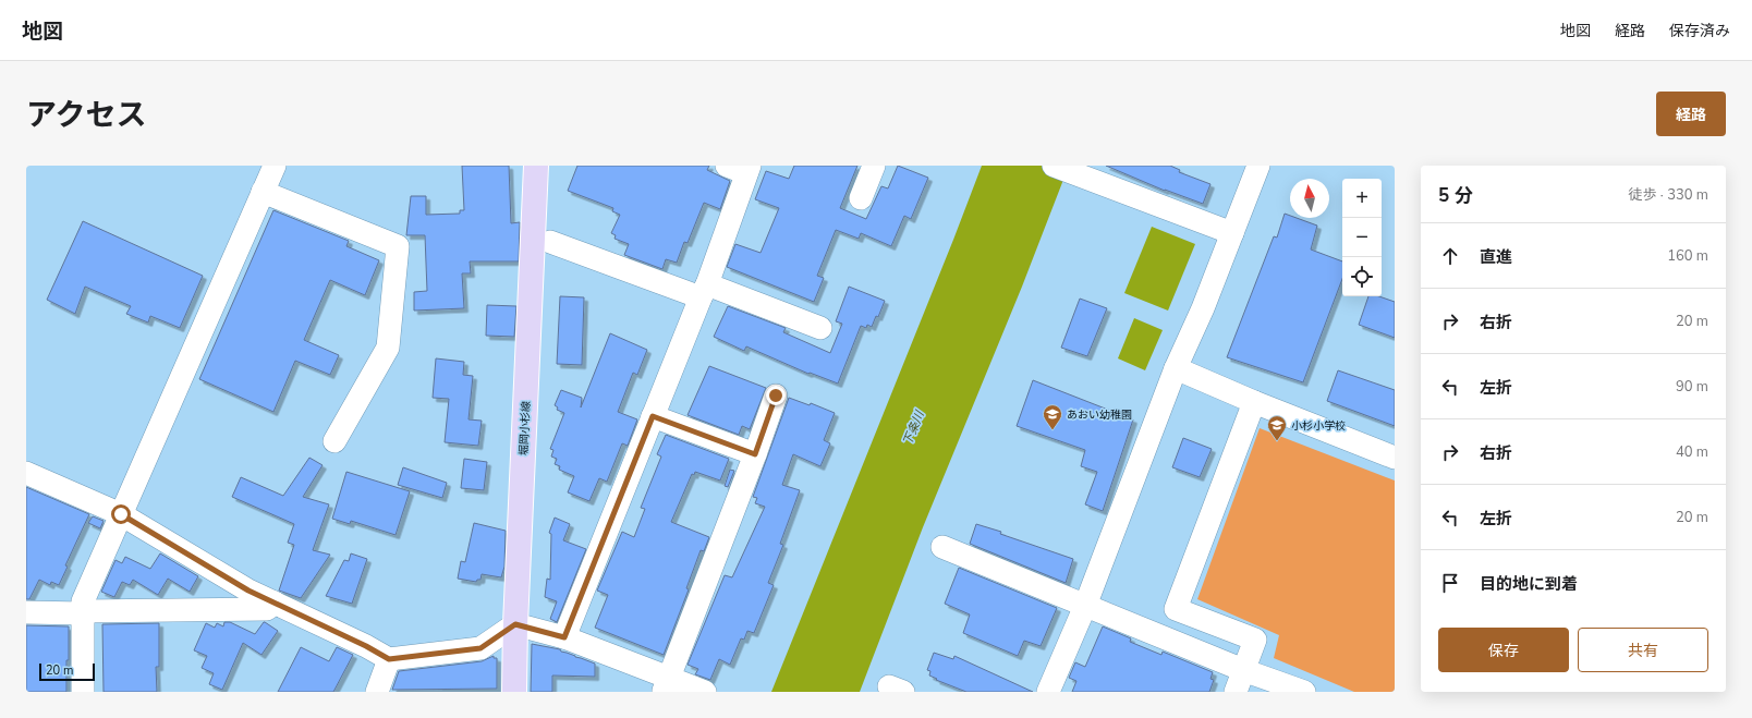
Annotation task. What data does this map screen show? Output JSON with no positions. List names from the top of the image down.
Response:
{
  "streets": {
    "main road": ["堀岡小杉線"]
  },
  "water": ["下条川"],
  "places": {
    "school or university": ["あおい幼稚園", "小杉小学校"]
  },
  "scale_bar": "20 m",
  "north": "top",
  "page": {
    "header": "地図",
    "nav": ["地図", "経路", "保存済み"],
    "title": "アクセス",
    "buttons": [
      "経路",
      ["保存", "共有"]
    ],
    "heading": ["5 分", "徒歩 · 330 m"],
    "map_buttons": ["+", "−"],
    "list": [
      ["直進", "160 m"],
      ["右折", "20 m"],
      ["左折", "90 m"],
      ["右折", "40 m"],
      ["左折", "20 m"],
      "目的地に到着"
    ],
    "scale": "20 m"
  }
}
